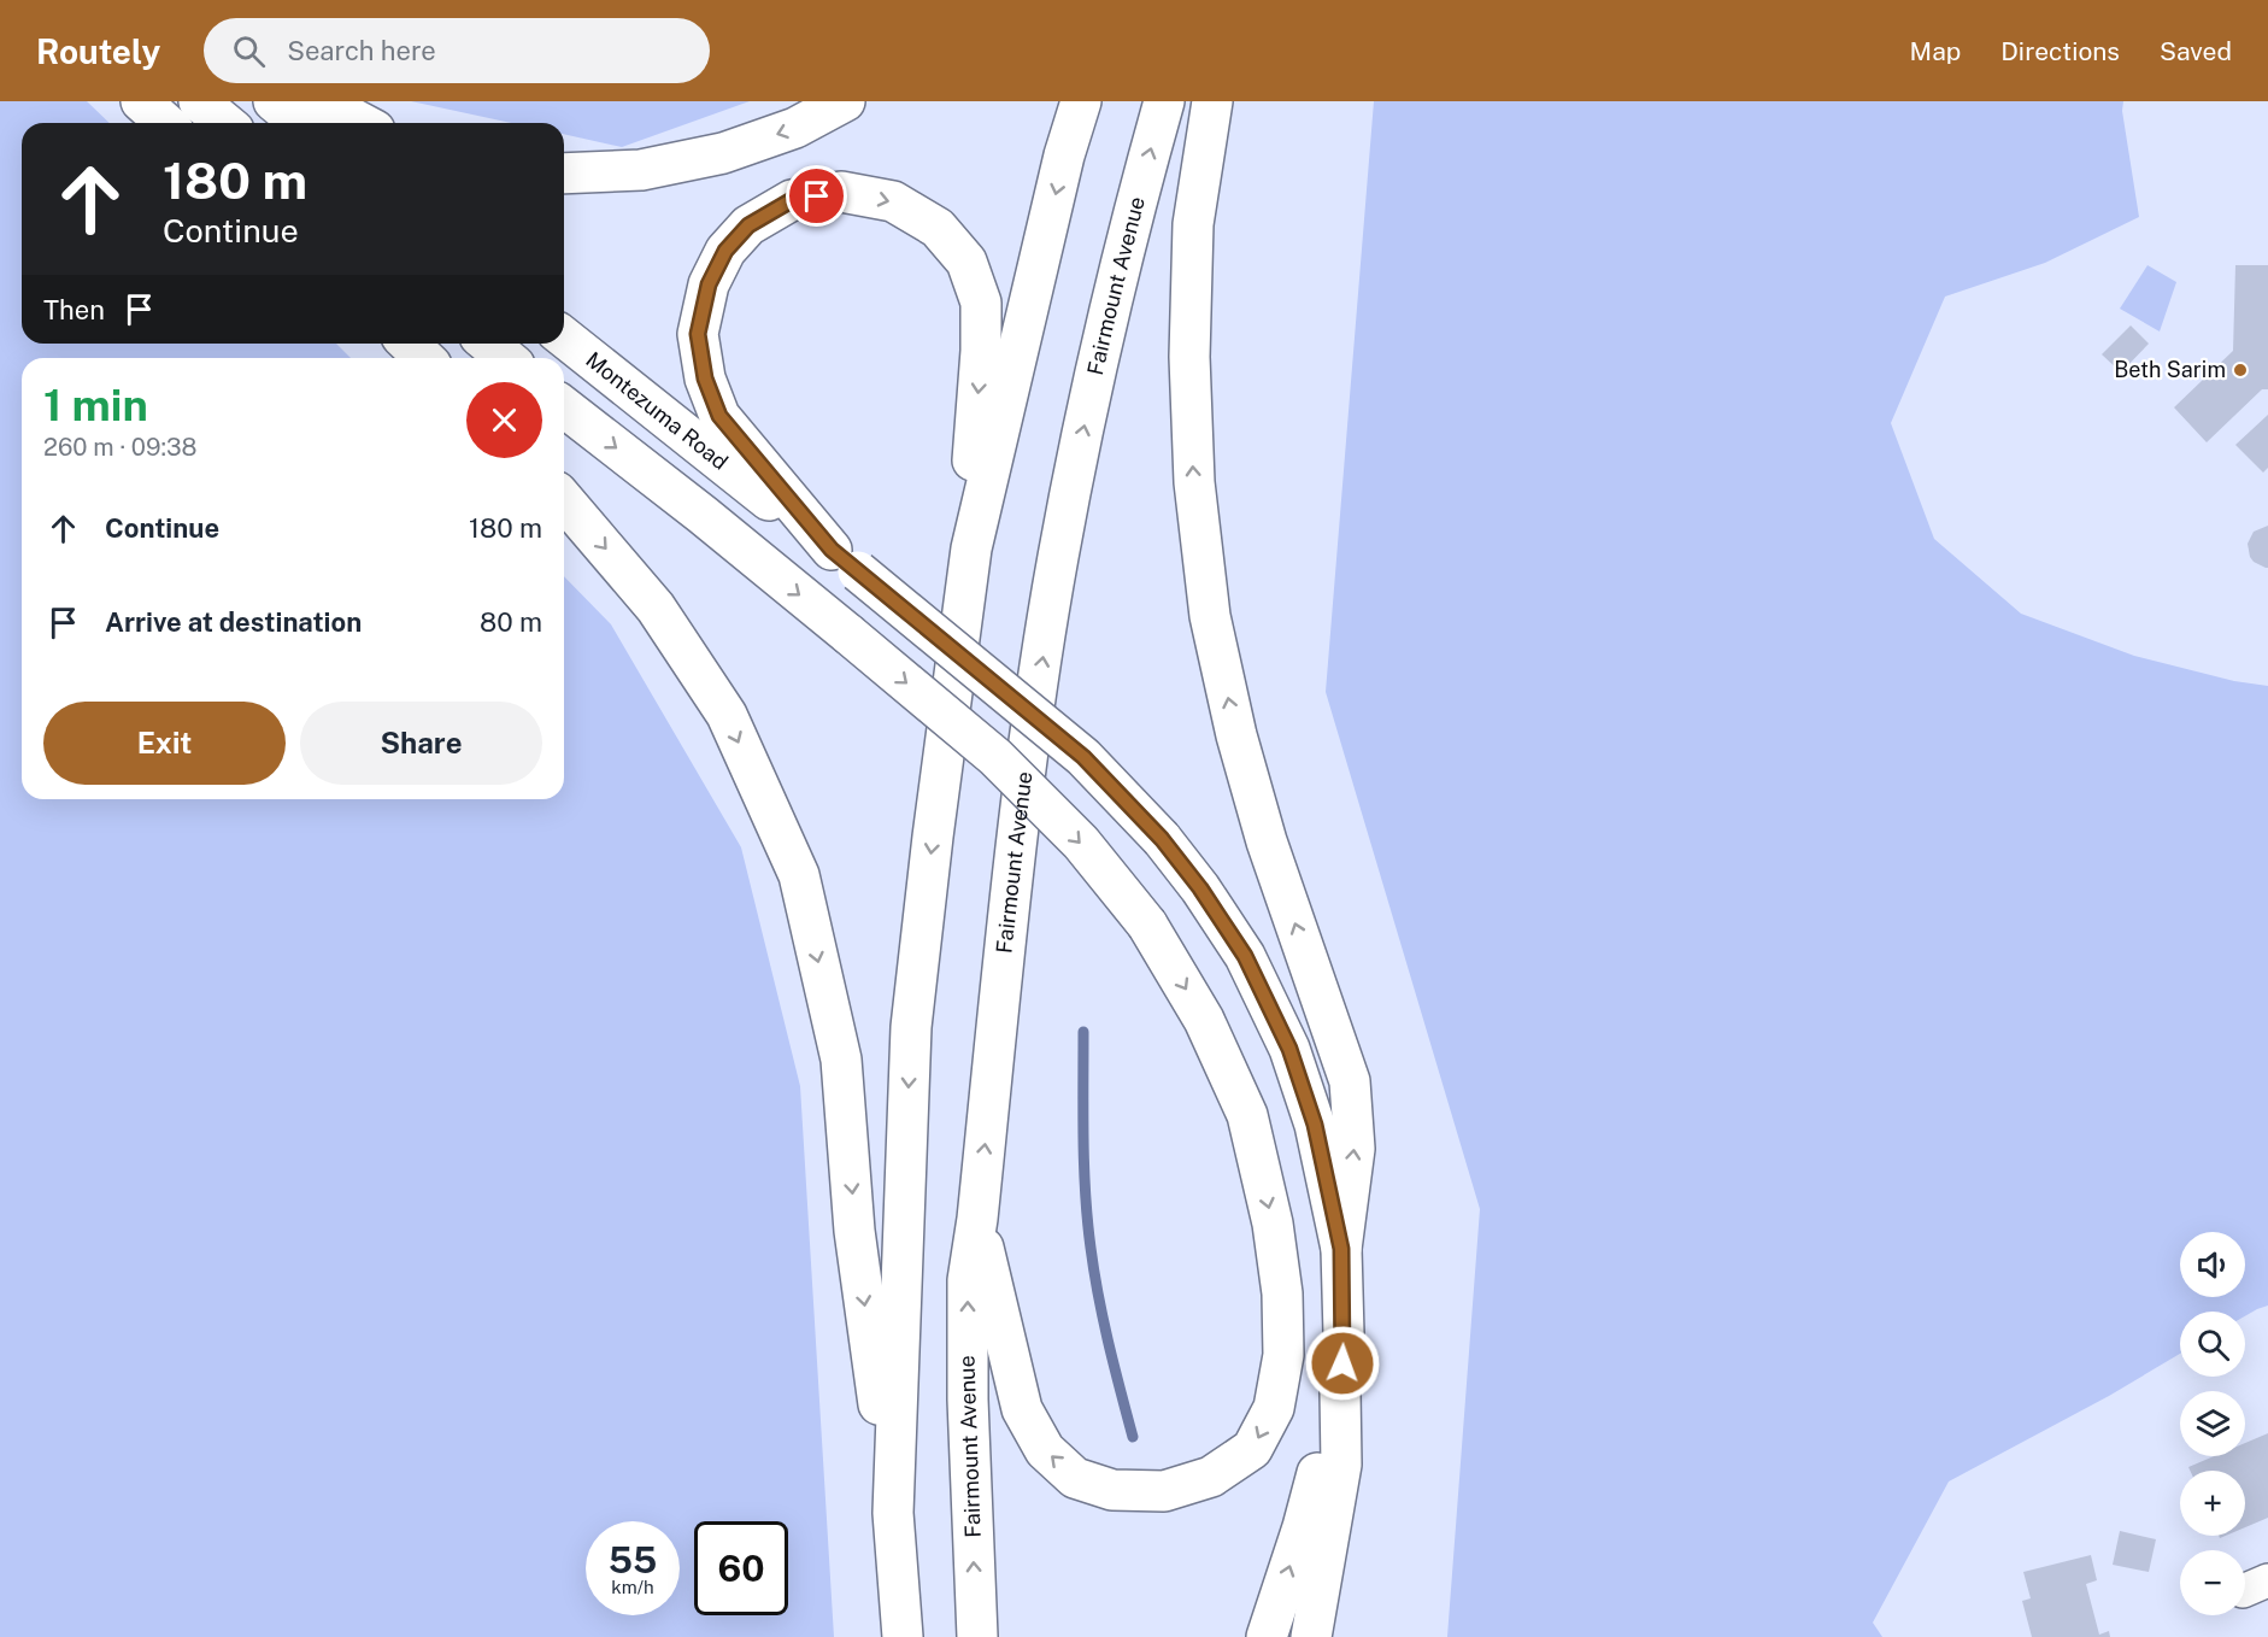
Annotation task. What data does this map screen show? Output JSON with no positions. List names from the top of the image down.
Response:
{
  "streets": {
    "main road": ["Fairmount Avenue", "Montezuma Road"]
  },
  "places": ["Beth Sarim"],
  "page": {
    "header": "Routely",
    "search": "Search here",
    "nav": ["Map", "Directions", "Saved"],
    "turn": ["180 m", "Continue"],
    "then": "Then",
    "heading": ["1 min", "260 m · 09:38"],
    "list": [
      {
        "name": "Continue",
        "value": "180 m"
      },
      {
        "name": "Arrive at destination",
        "value": "80 m"
      }
    ],
    "buttons": ["Exit", "Share"],
    "map_buttons": ["+", "−"],
    "speed": "55 km/h",
    "limit": "60"
  }
}
